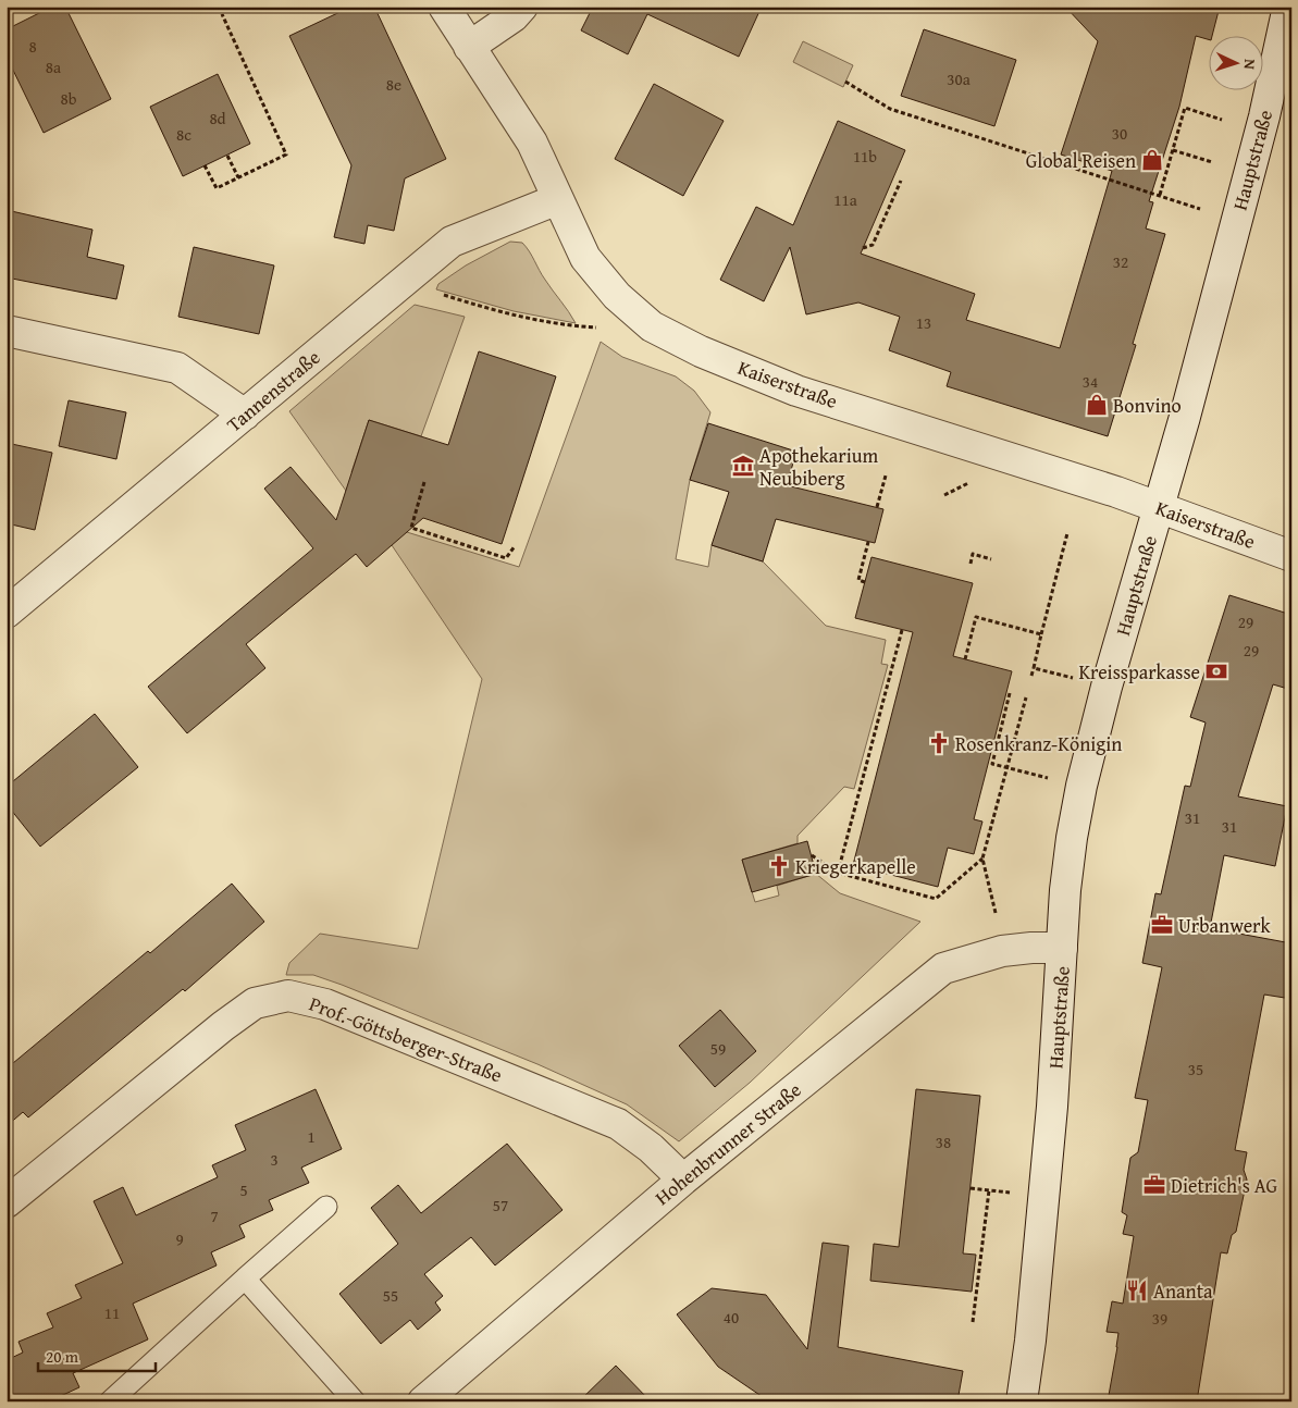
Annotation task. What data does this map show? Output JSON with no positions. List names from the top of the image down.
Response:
{
  "streets": {
    "street": [
      "Hauptstraße",
      "Kaiserstraße",
      "Tannenstraße",
      "Prof.-Göttsberger-Straße",
      "Hohenbrunner Straße"
    ]
  },
  "crossings": [
    ["Hauptstraße", "Kaiserstraße"],
    ["Hauptstraße", "Hohenbrunner Straße"],
    ["Kaiserstraße", "Tannenstraße"],
    ["Prof.-Göttsberger-Straße", "Hohenbrunner Straße"]
  ],
  "places": {
    "shop": ["Global Reisen", "Bonvino"],
    "museum": ["Apothekarium Neubiberg"],
    "bank": ["Kreissparkasse"],
    "church": ["Rosenkranz-Königin", "Kriegerkapelle"],
    "office": ["Urbanwerk", "Dietrich's AG"],
    "restaurant": ["Ananta"]
  },
  "house_numbers": [
    "8",
    "8a",
    "30a",
    "8e",
    "8b",
    "8d",
    "30",
    "8c",
    "11b",
    "11a",
    "32",
    "13",
    "34",
    "29",
    "29",
    "31",
    "31",
    "59",
    "35",
    "1",
    "38",
    "3",
    "5",
    "57",
    "7",
    "9",
    "55",
    "11",
    "40",
    "39"
  ],
  "scale_bar": "20 m",
  "north": "right"
}
